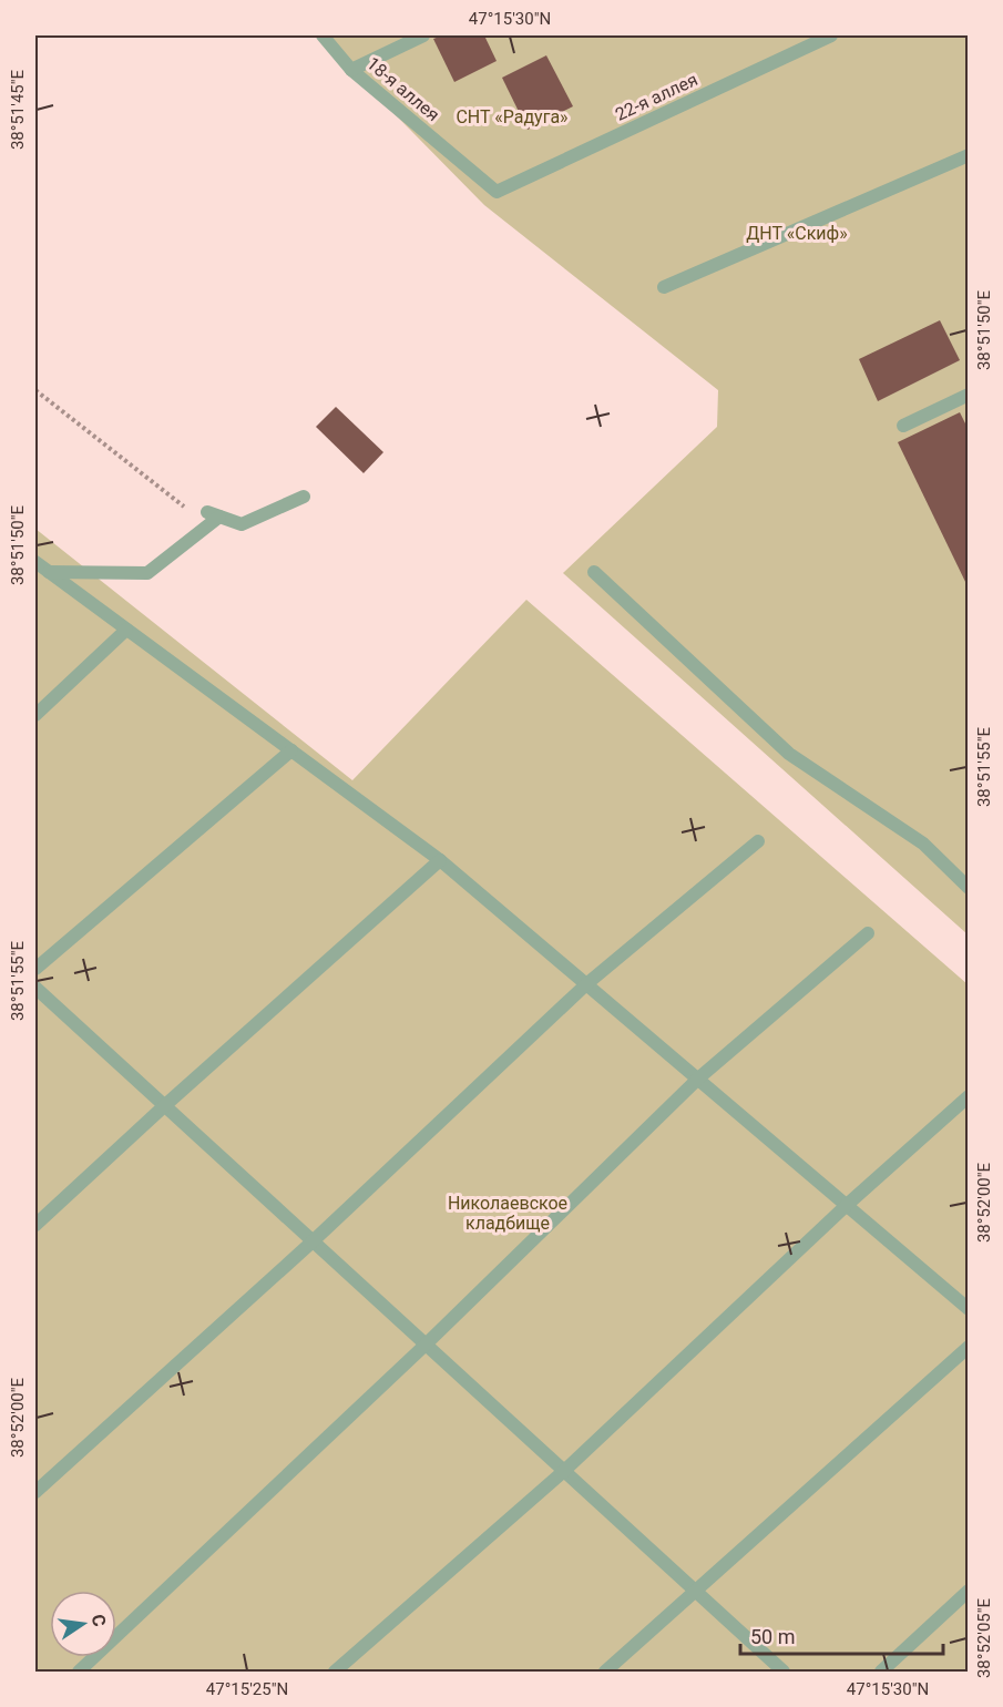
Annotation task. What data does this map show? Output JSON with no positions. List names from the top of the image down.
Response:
{
  "streets": {
    "lane": ["18-я аллея", "22-я аллея"]
  },
  "crossings": [
    ["18-я аллея", "22-я аллея"]
  ],
  "parks": ["СНТ «Радуга»", "ДНТ «Скиф»", "Николаевское кладбище"],
  "scale_bar": "50 m",
  "north": "right",
  "coordinates": [
    "47°15'30\"N",
    "38°51'45\"E",
    "38°51'50\"E",
    "38°51'55\"E",
    "38°52'00\"E",
    "38°52'05\"E",
    "47°15'25\"N"
  ]
}
